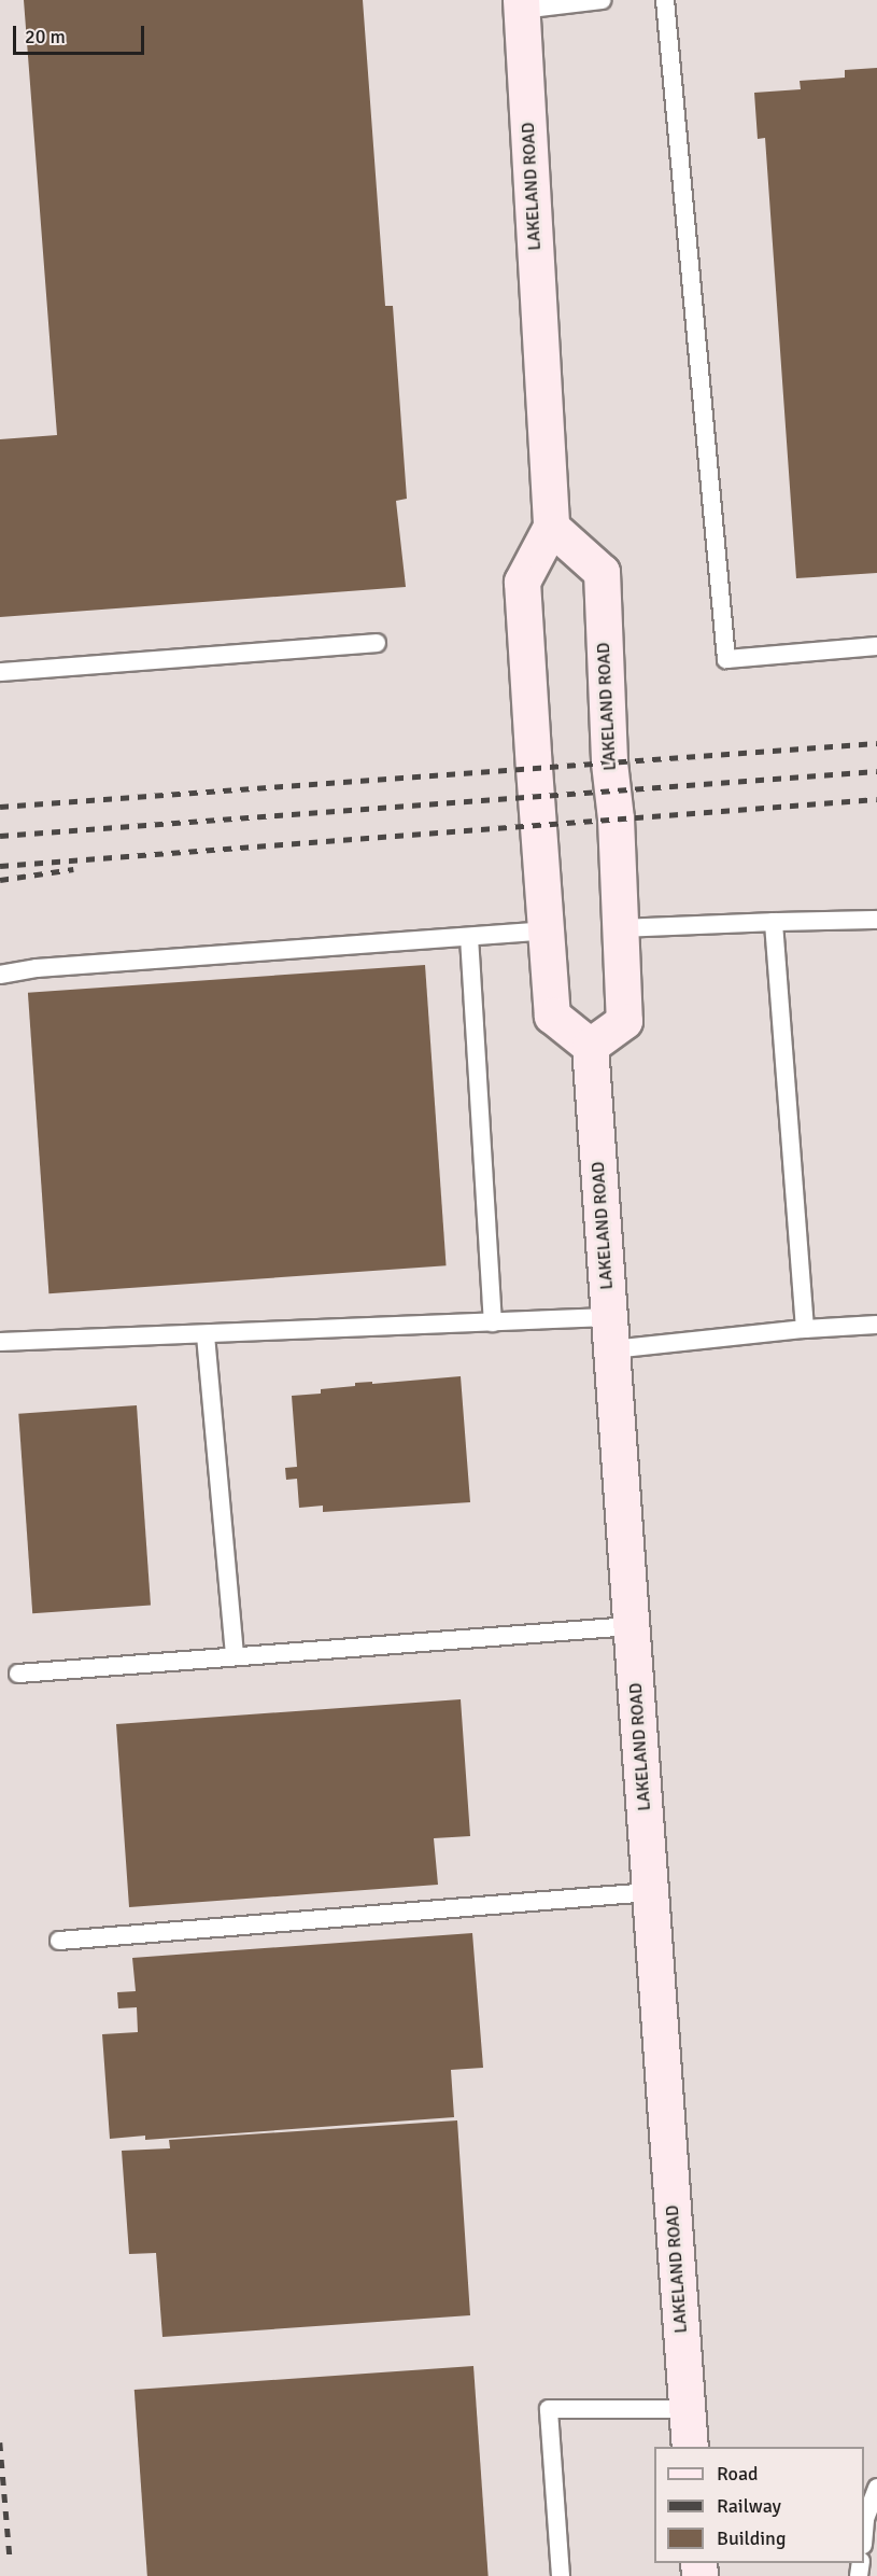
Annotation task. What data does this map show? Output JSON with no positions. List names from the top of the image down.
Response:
{
  "streets": {
    "street": ["LAKELAND ROAD"]
  },
  "legend": ["Road", "Railway", "Building"],
  "scale_bar": "20 m"
}
